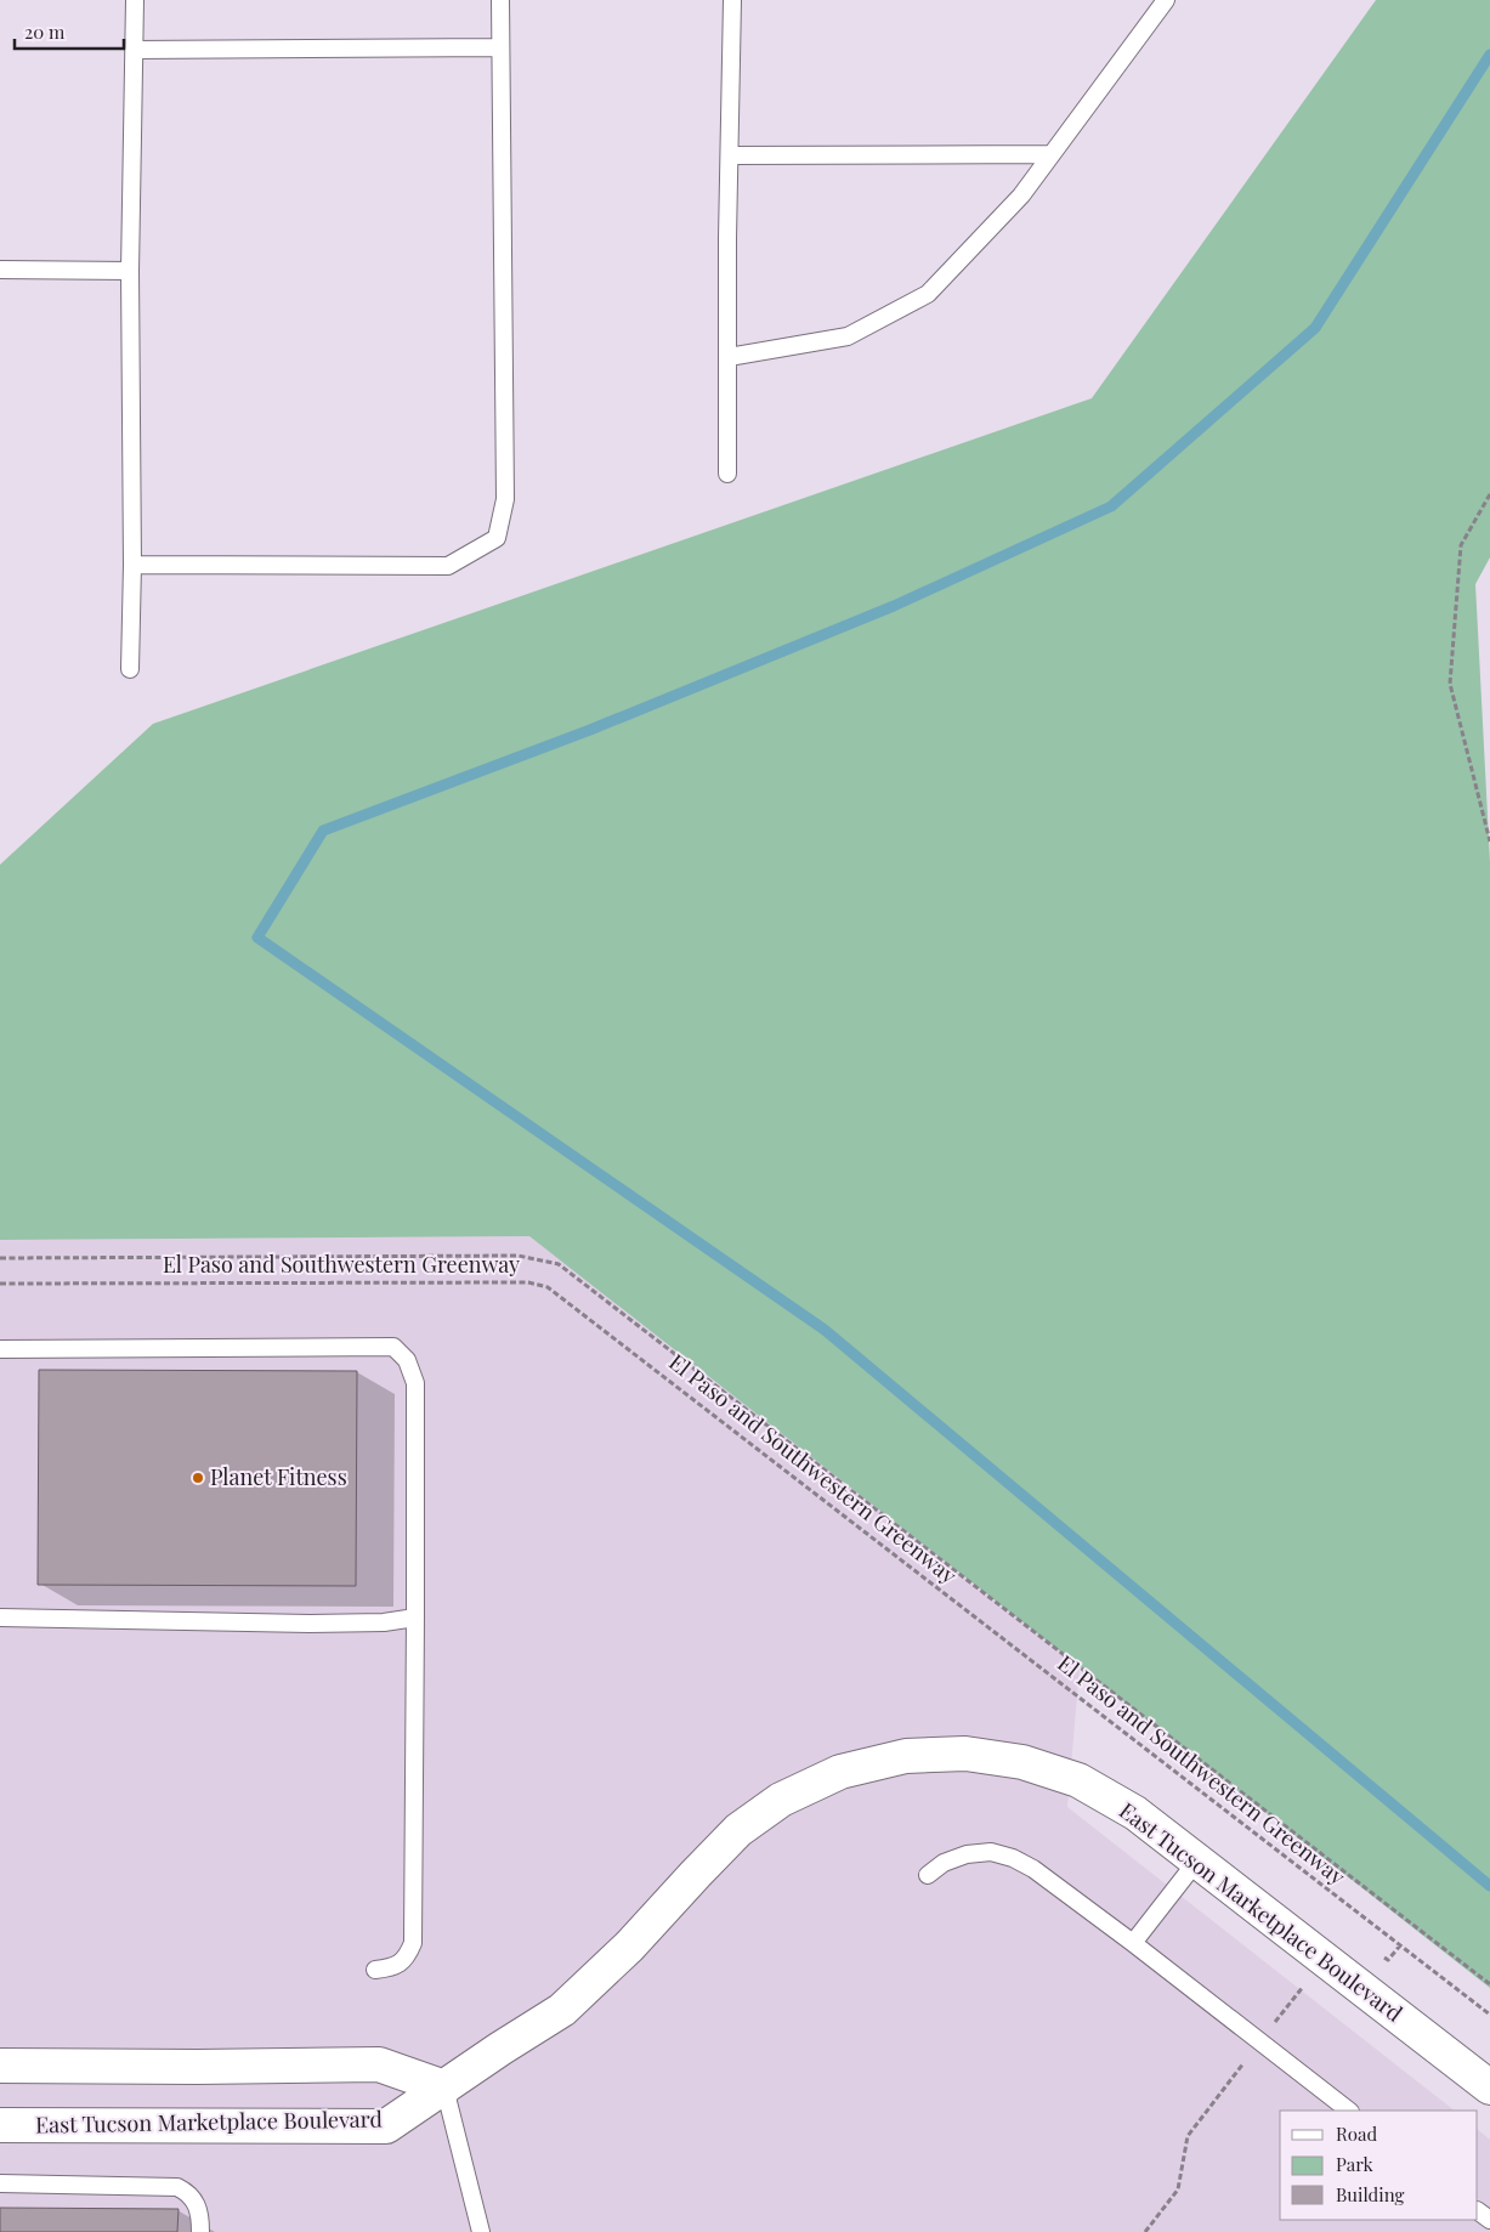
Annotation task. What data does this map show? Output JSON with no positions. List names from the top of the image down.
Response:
{
  "streets": {
    "street": ["East Tucson Marketplace Boulevard"],
    "path": ["El Paso and Southwestern Greenway"]
  },
  "places": ["Planet Fitness"],
  "legend": ["Road", "Park", "Building"],
  "scale_bar": "20 m"
}
